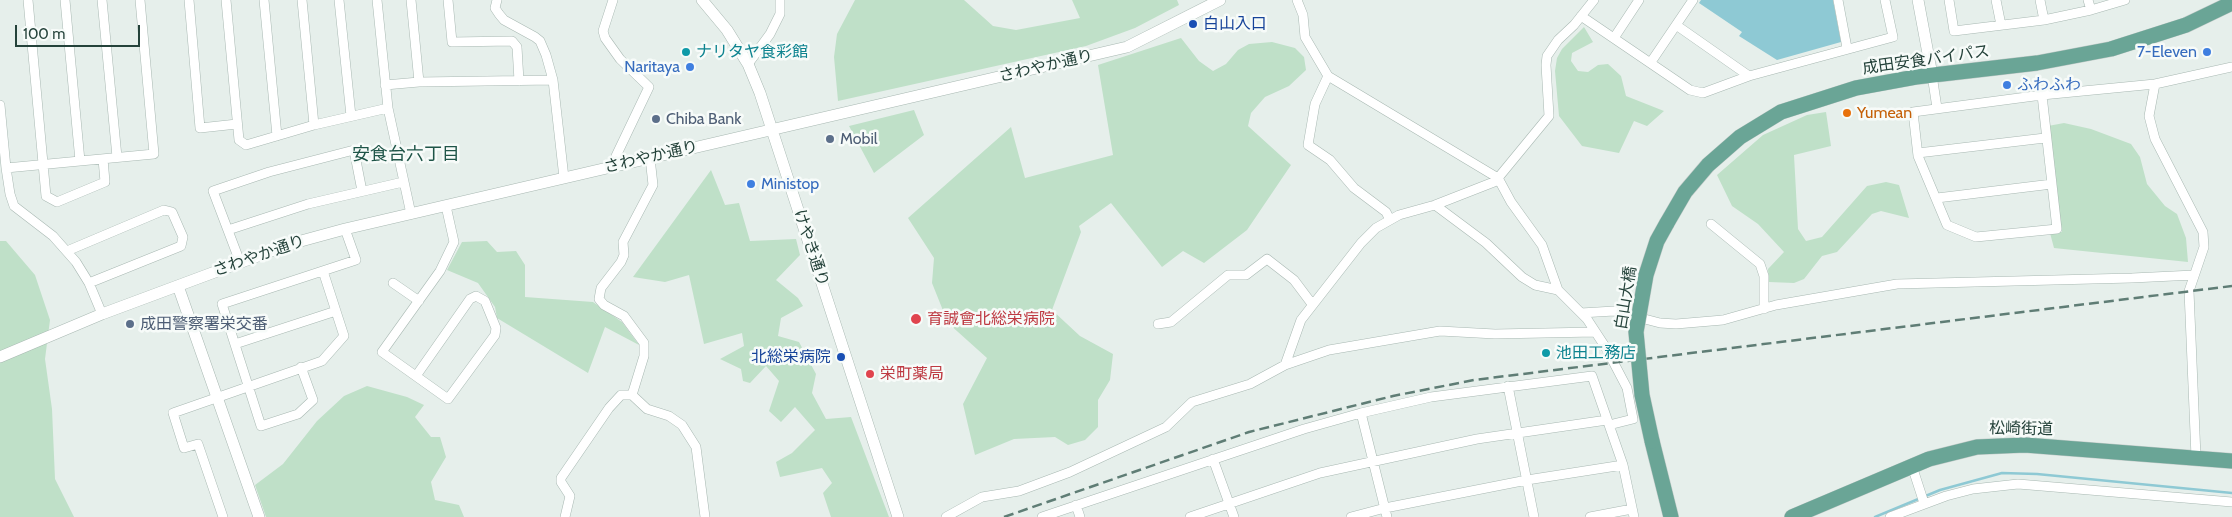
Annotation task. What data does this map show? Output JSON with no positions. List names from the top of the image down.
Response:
{
  "streets": {
    "main road": ["成田安食バイパス", "白山大橋", "松崎街道"],
    "street": ["さわやか通り", "けやき通り"]
  },
  "crossings": [
    ["成田安食バイパス", "白山大橋"],
    ["さわやか通り", "けやき通り"]
  ],
  "districts": ["安食台六丁目"],
  "places": [
    "白山入口",
    "ナリタヤ食彩館",
    "7-Eleven",
    "Naritaya",
    "ふわふわ",
    "Yumean",
    "Chiba Bank",
    "Mobil",
    "Ministop",
    "育誠會北総栄病院",
    "成田警察署栄交番",
    "池田工務店",
    "北総栄病院",
    "栄町薬局"
  ],
  "scale_bar": "100 m"
}
